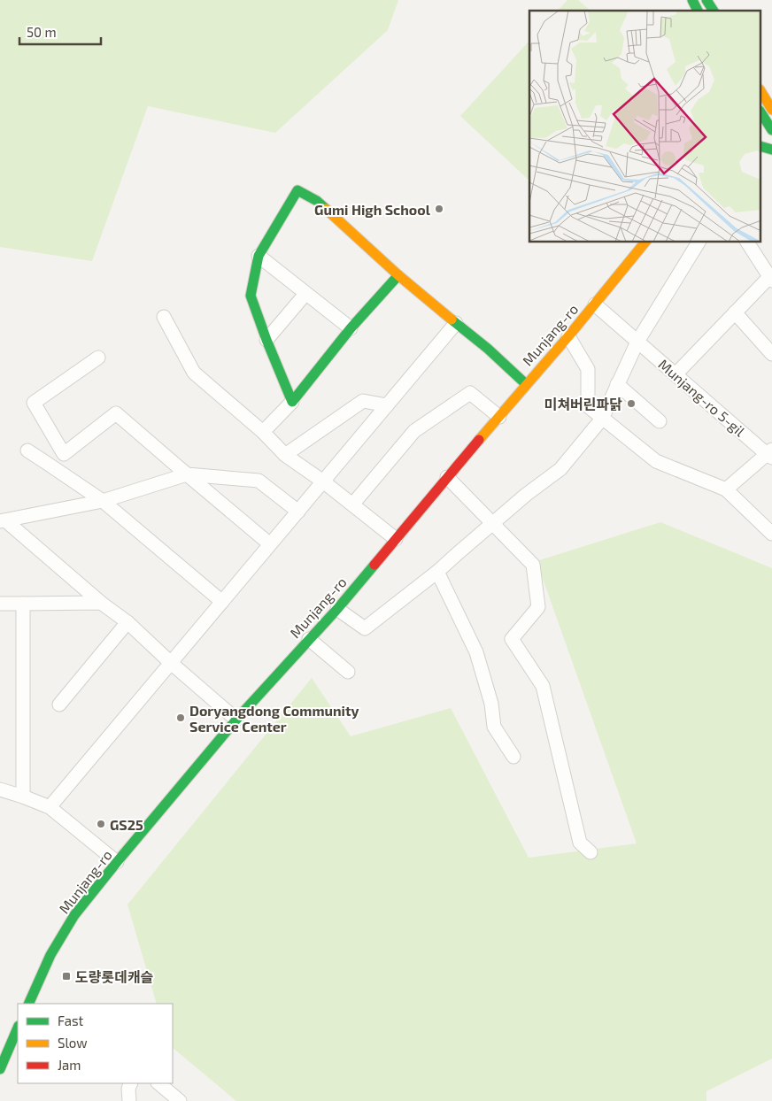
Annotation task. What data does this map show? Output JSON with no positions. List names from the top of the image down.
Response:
{
  "streets": {
    "street": ["Munjang-ro", "Munjang-ro 5-gil"]
  },
  "crossings": [
    ["Munjang-ro", "Munjang-ro 5-gil"]
  ],
  "places": {
    "other": [
      "Gumi High School",
      "미쳐버린파닭",
      "Doryangdong Community Service Center",
      "GS25"
    ],
    "transit": ["도량롯데캐슬"]
  },
  "legend": ["Fast", "Slow", "Jam"],
  "scale_bar": "50 m"
}
